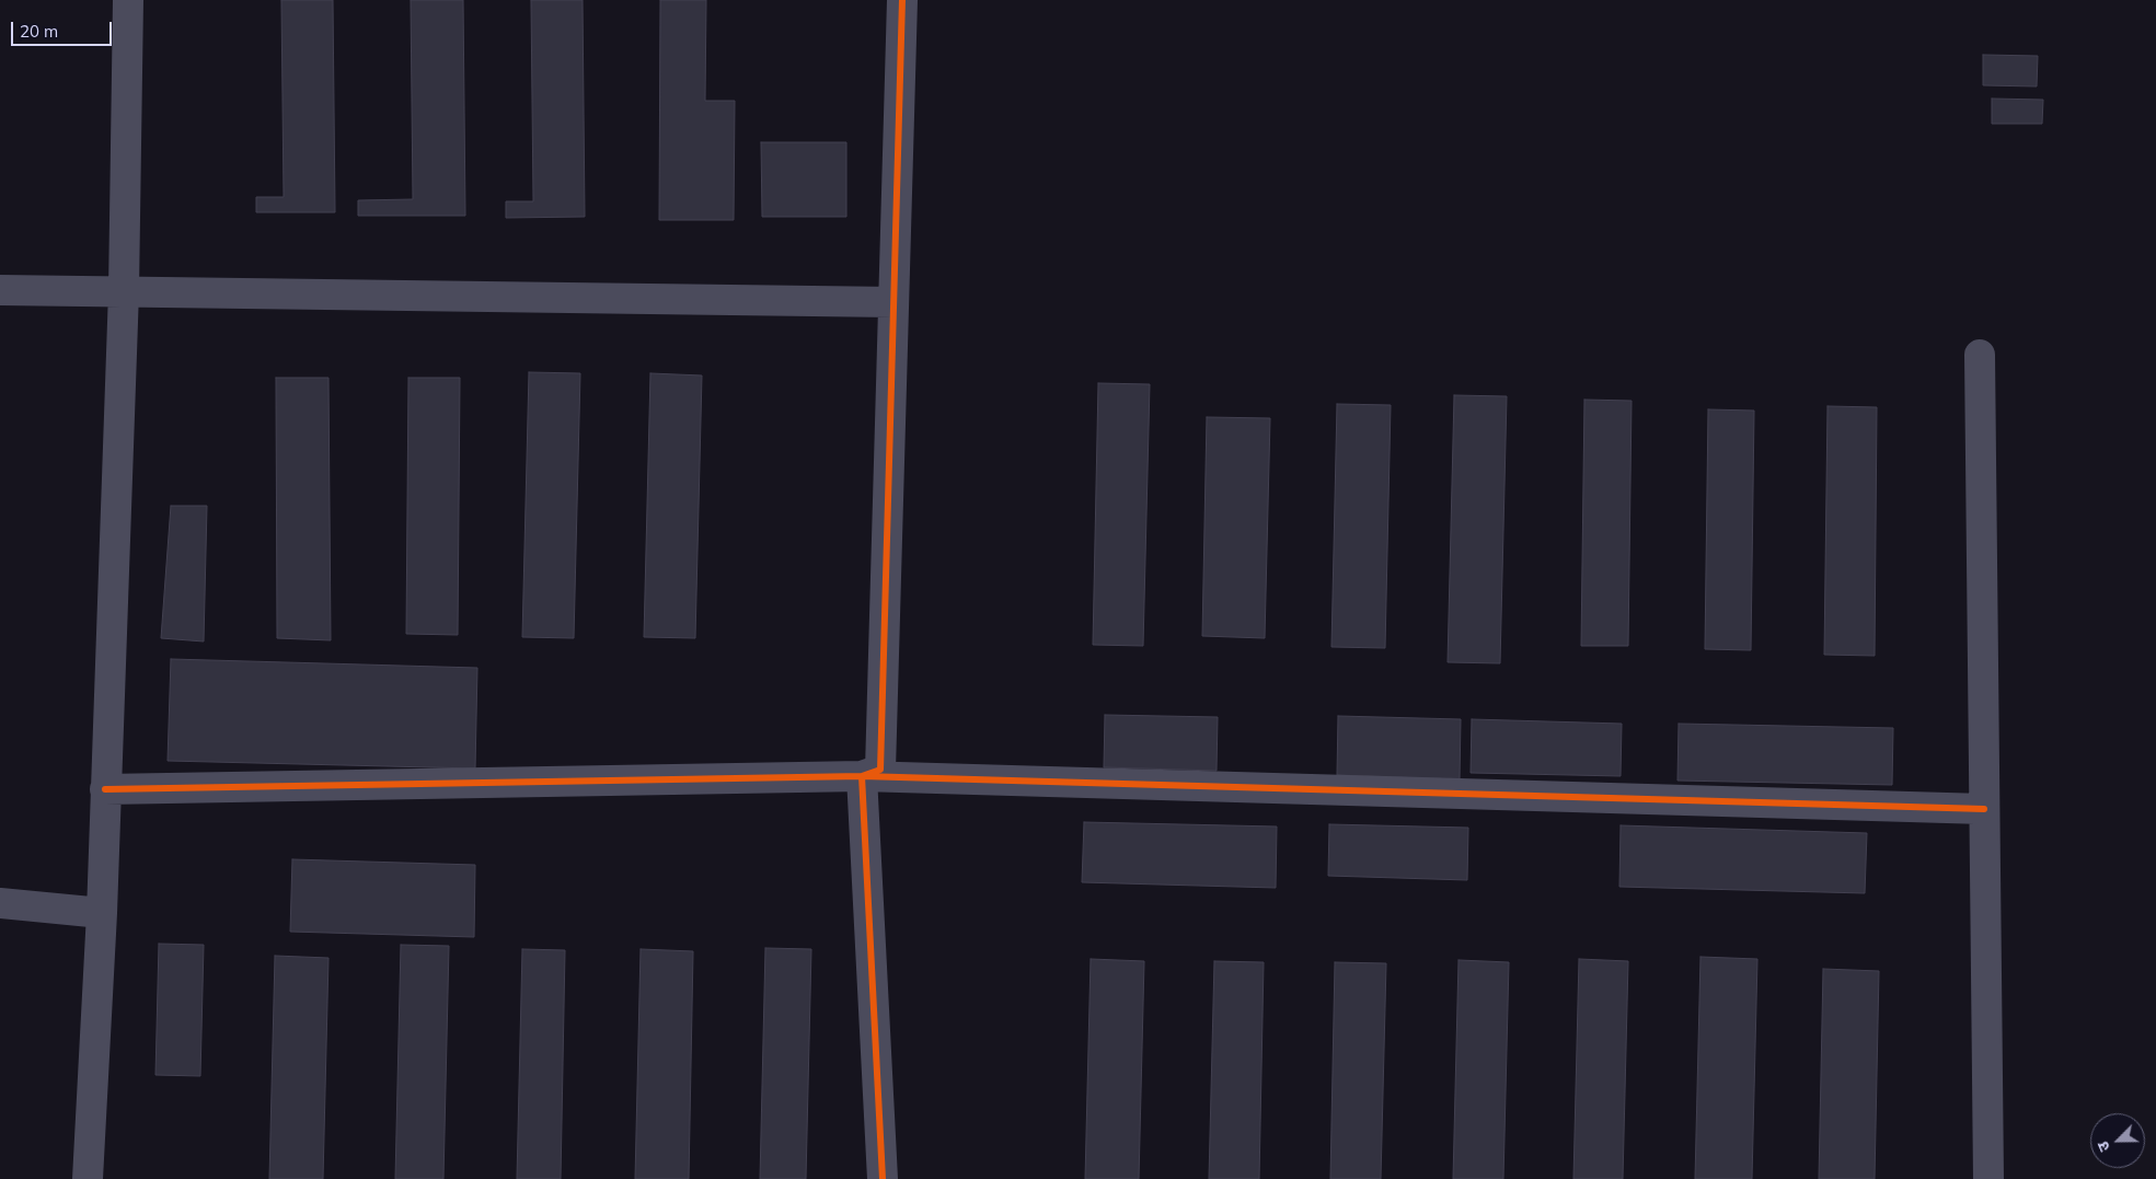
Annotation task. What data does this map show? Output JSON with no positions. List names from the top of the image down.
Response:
{
  "scale_bar": "20 m",
  "north": "bottom left"
}
